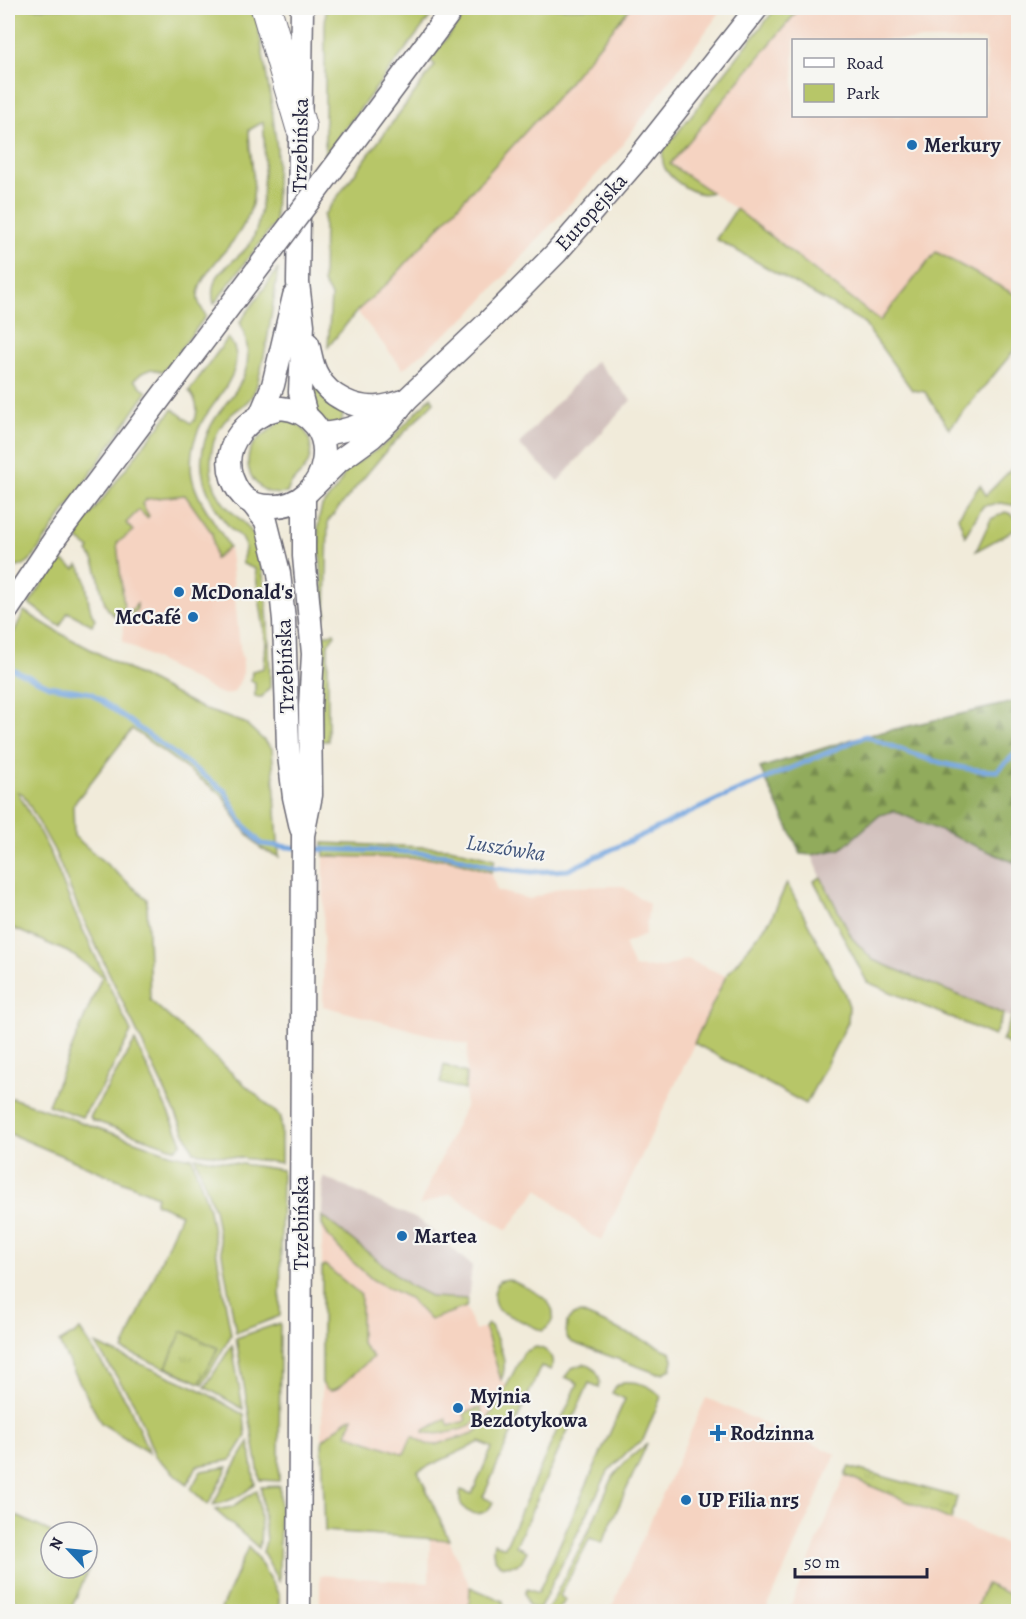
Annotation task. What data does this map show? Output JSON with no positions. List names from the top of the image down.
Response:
{
  "streets": {
    "main road": ["Trzebińska", "Europejska"]
  },
  "crossings": [
    ["Trzebińska", "Europejska"]
  ],
  "water": ["Luszówka"],
  "places": {
    "other": [
      "Merkury",
      "McDonald's",
      "McCafé",
      "Martea",
      "Myjnia Bezdotykowa",
      "UP Filia nr5"
    ],
    "health": ["Rodzinna"]
  },
  "legend": ["Road", "Park"],
  "scale_bar": "50 m",
  "north": "top left"
}
